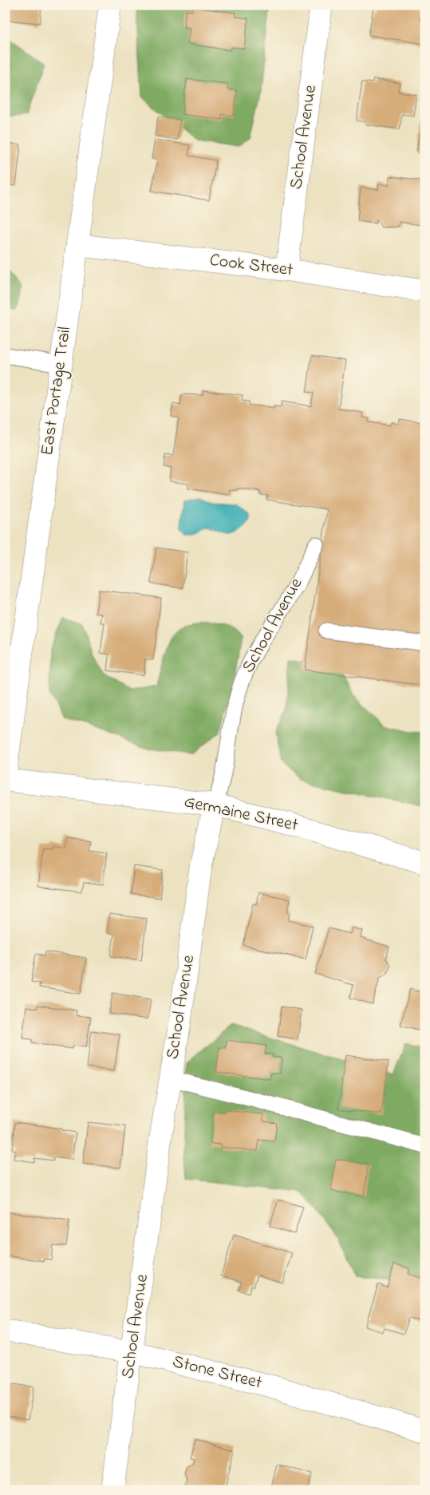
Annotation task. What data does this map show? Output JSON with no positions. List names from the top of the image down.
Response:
{
  "streets": {
    "street": [
      "School Avenue",
      "Cook Street",
      "East Portage Trail",
      "Germaine Street",
      "Stone Street"
    ]
  },
  "crossings": [
    ["School Avenue", "Cook Street"],
    ["School Avenue", "Germaine Street"],
    ["School Avenue", "Stone Street"],
    ["Cook Street", "East Portage Trail"],
    ["East Portage Trail", "Germaine Street"]
  ]
}
